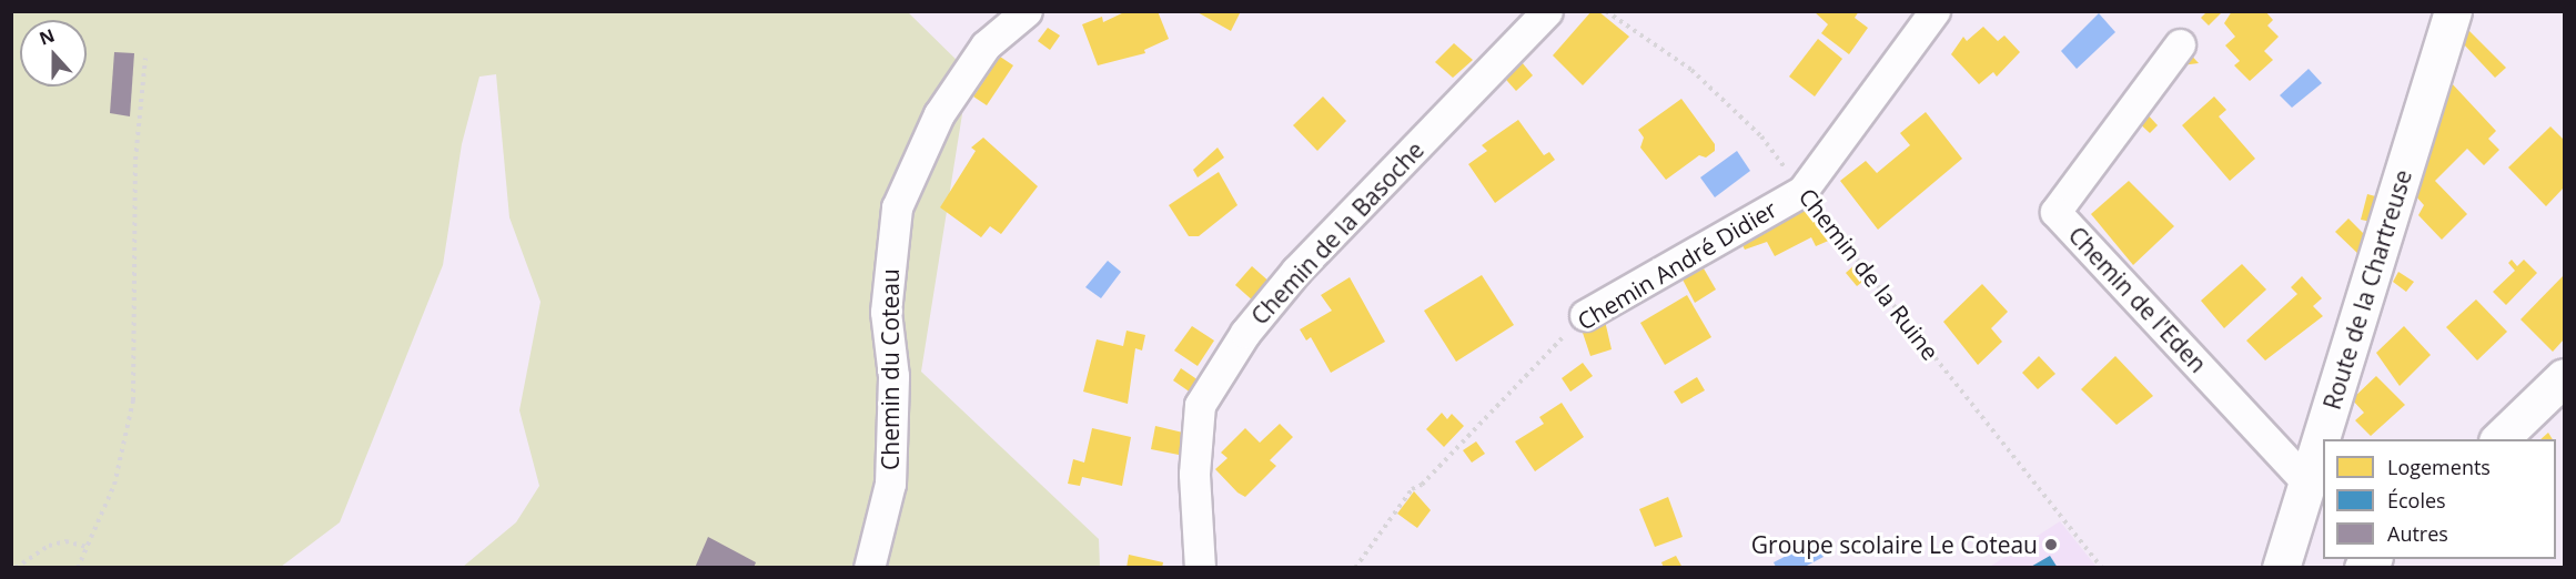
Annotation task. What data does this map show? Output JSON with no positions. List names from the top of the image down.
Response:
{
  "streets": {
    "main road": ["Route de la Chartreuse"],
    "street": [
      "Chemin de la Basoche",
      "Chemin André Didier",
      "Chemin de l'Eden",
      "Chemin du Coteau"
    ],
    "path": ["Chemin de la Ruine"]
  },
  "crossings": [
    ["Chemin André Didier", "Chemin de la Ruine"],
    ["Route de la Chartreuse", "Chemin de l'Eden"]
  ],
  "places": ["Groupe scolaire Le Coteau"],
  "legend": ["Logements", "Écoles", "Autres"],
  "north": "top"
}
